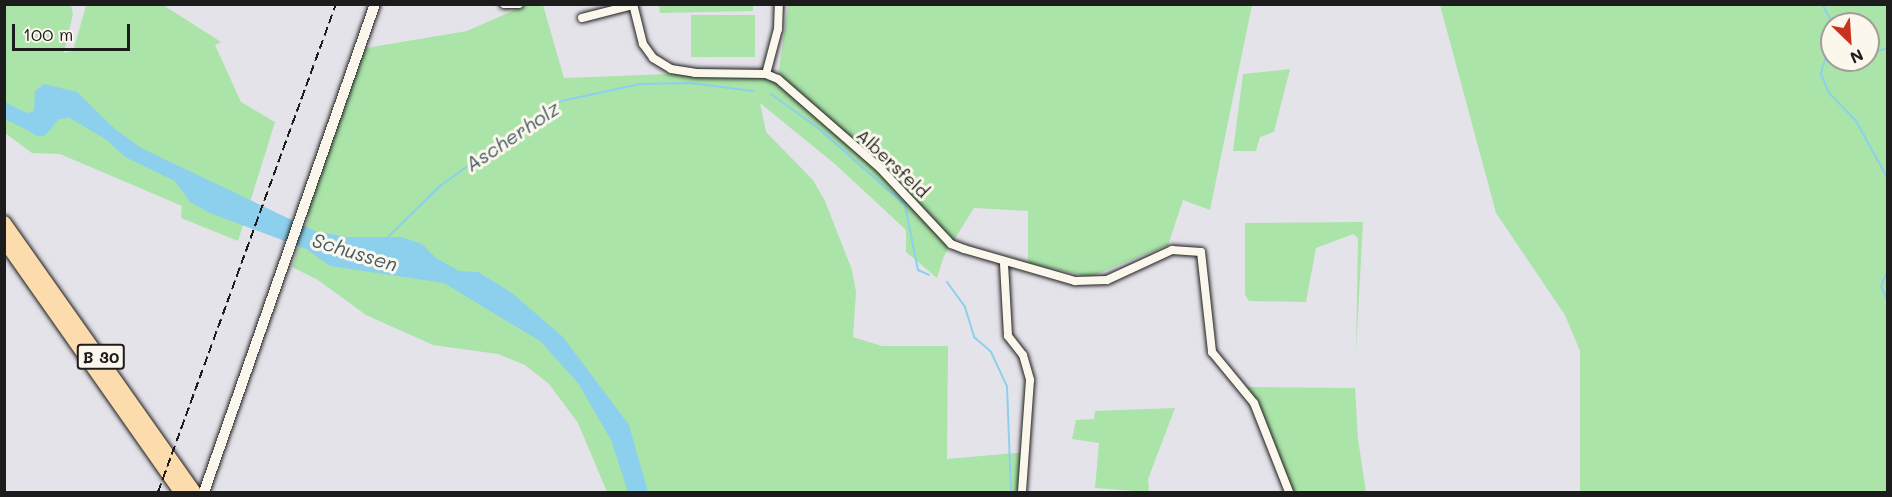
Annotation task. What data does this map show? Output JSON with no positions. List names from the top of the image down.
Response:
{
  "streets": {
    "highway": ["B 30"],
    "street": ["Albersfeld"]
  },
  "water": ["Ascherholz", "Schussen"],
  "scale_bar": "100 m",
  "north": "bottom right"
}
